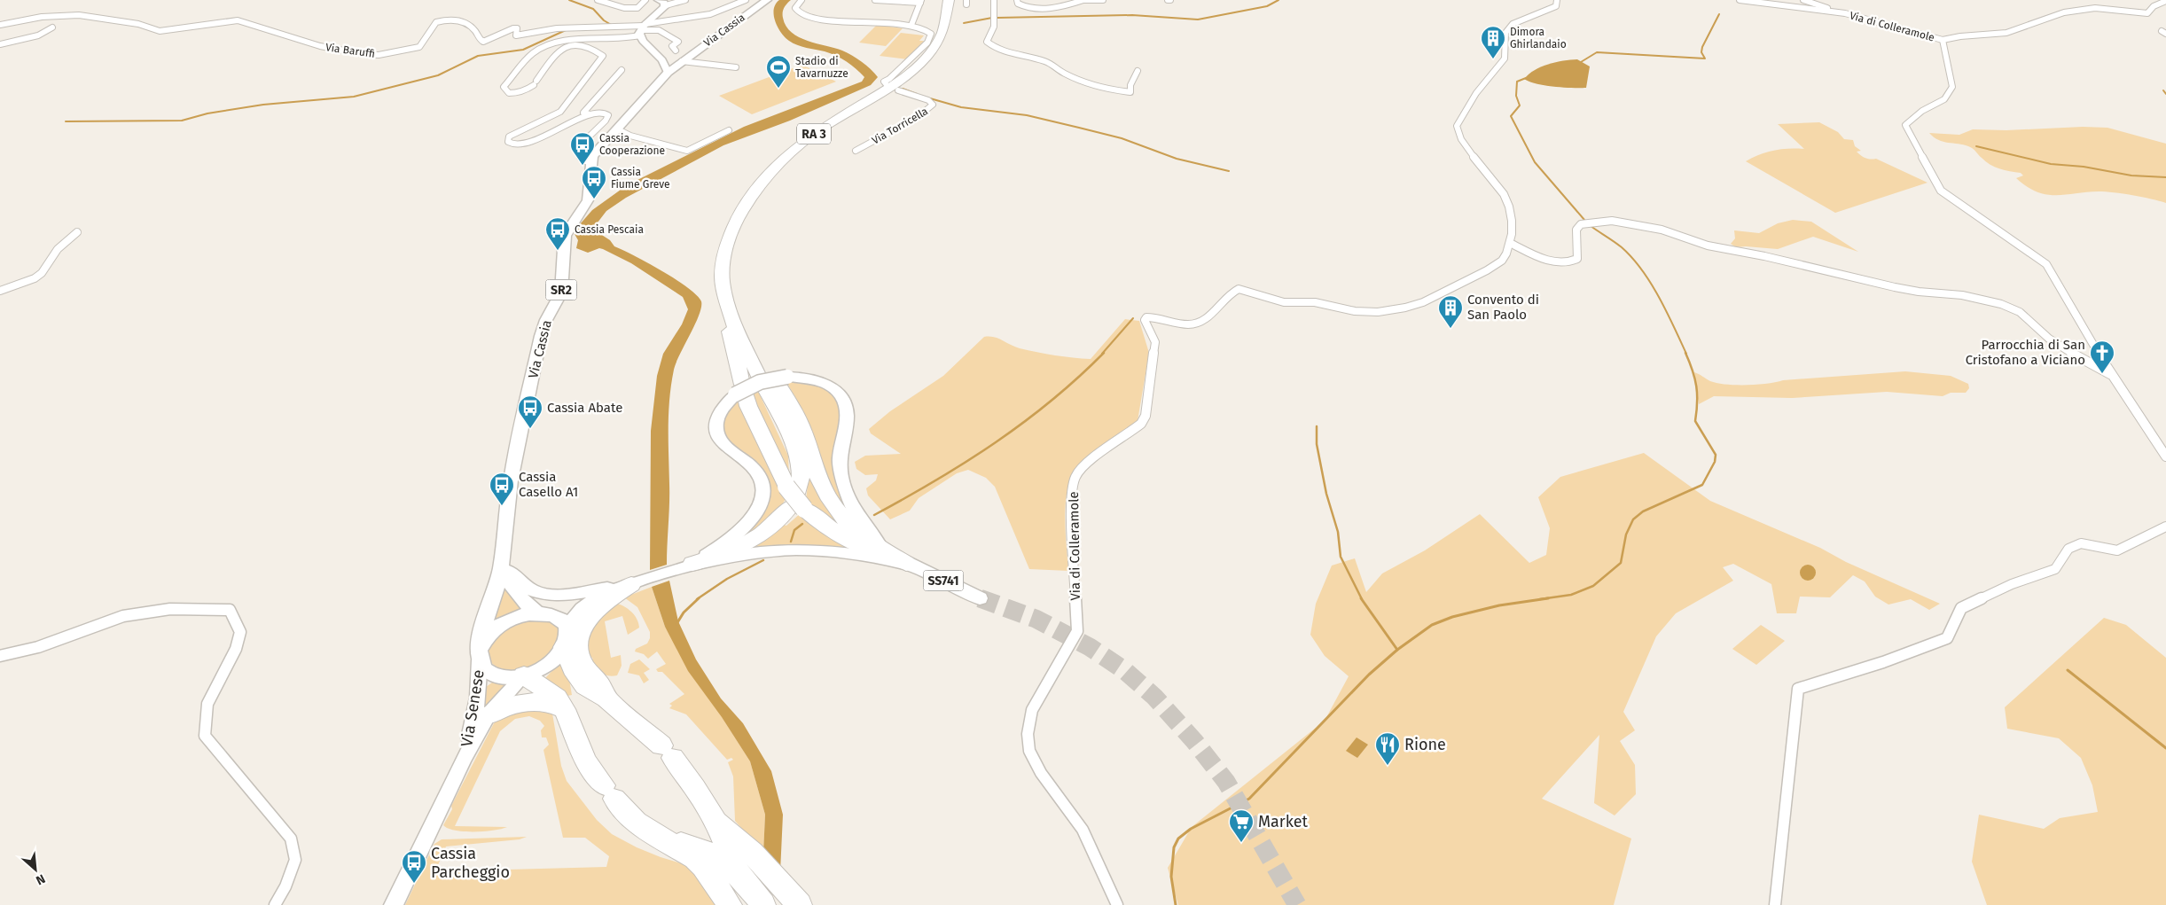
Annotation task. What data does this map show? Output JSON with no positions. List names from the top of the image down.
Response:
{
  "streets": {
    "highway": ["RA 3"],
    "main road": [
      "Via Cassia",
      "SR2",
      "SS741",
      "Via Senese"
    ],
    "street": ["Via di Colleramole", "Via Baruffi", "Via Torricella"]
  },
  "crossings": [
    ["Via Cassia", "SR2"],
    ["Via Cassia", "Via Senese"],
    ["SR2", "Via Senese"]
  ],
  "places": {
    "building": ["Dimora Ghirlandaio", "Convento di San Paolo"],
    "sports": ["Stadio di Tavarnuzze"],
    "bus stop": [
      "Cassia Cooperazione",
      "Cassia Fiume Greve",
      "Cassia Pescaia",
      "Cassia Abate",
      "Cassia Casello A1",
      "Cassia Parcheggio"
    ],
    "church": ["Parrocchia di San Cristofano a Viciano"],
    "restaurant": ["Rione"],
    "supermarket": ["Market"]
  },
  "north": "bottom right"
}
